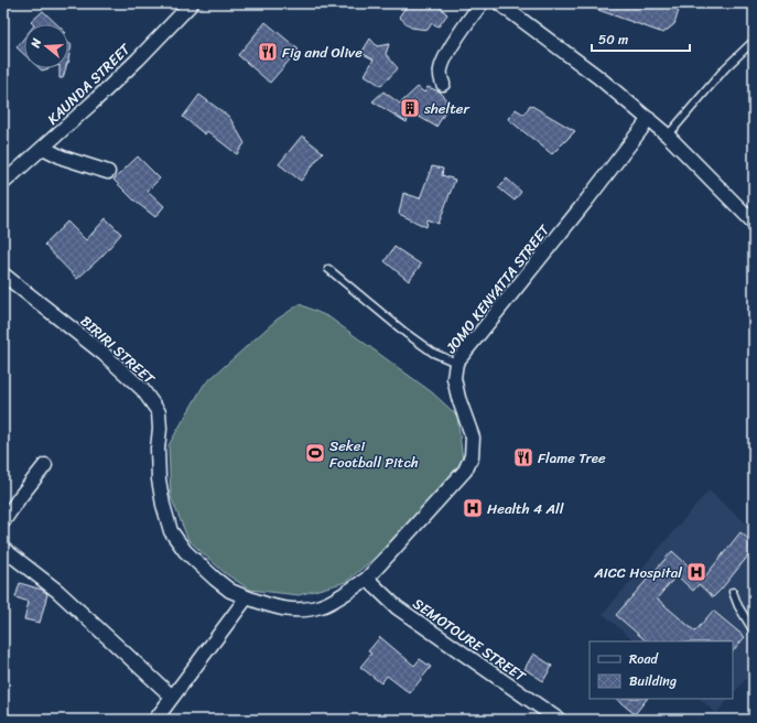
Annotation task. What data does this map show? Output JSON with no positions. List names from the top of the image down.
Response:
{
  "streets": {
    "street": [
      "KAUNDA STREET",
      "JOMO KENYATTA STREET",
      "BIRIRI STREET",
      "SEMOTOURE STREET"
    ]
  },
  "crossings": [
    ["JOMO KENYATTA STREET", "BIRIRI STREET"],
    ["JOMO KENYATTA STREET", "SEMOTOURE STREET"]
  ],
  "places": {
    "restaurant": ["Fig and Olive", "Flame Tree"],
    "building": ["shelter"],
    "sports": ["Sekei Football Pitch"],
    "hospital": ["Health 4 All", "AICC Hospital"]
  },
  "legend": ["Road", "Building"],
  "scale_bar": "50 m",
  "north": "left"
}
